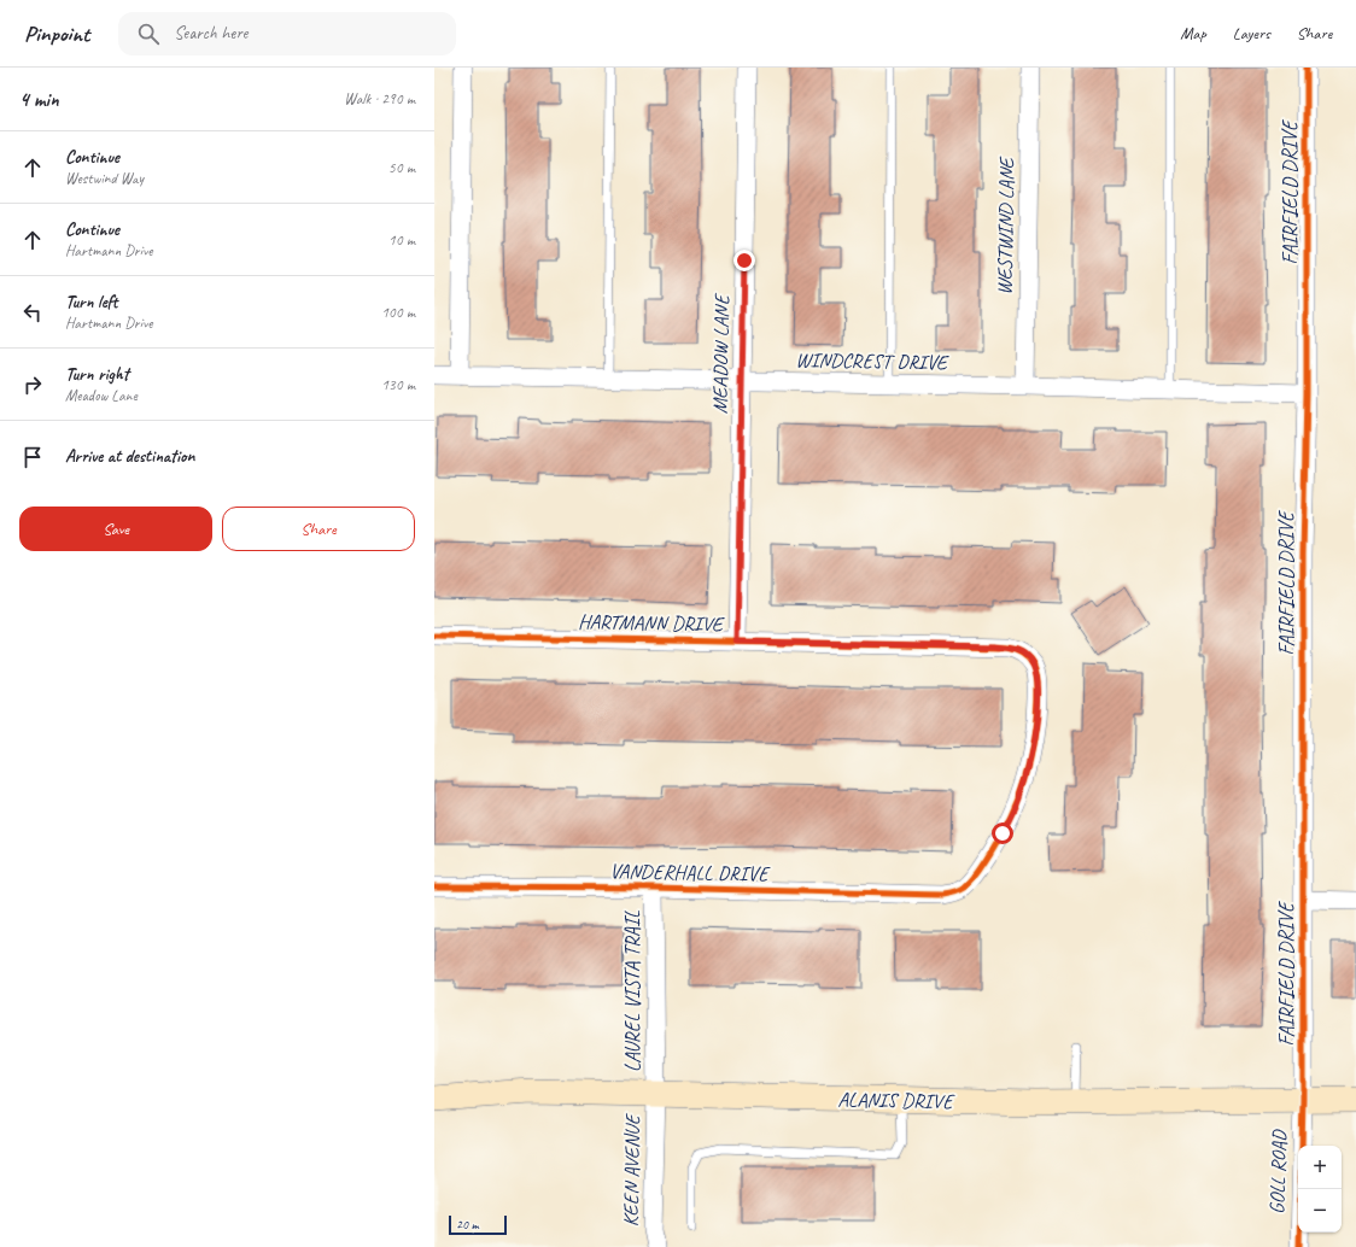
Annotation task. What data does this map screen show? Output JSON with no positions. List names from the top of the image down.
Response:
{
  "streets": {
    "main road": ["ALANIS DRIVE"],
    "street": [
      "FAIRFIELD DRIVE",
      "WESTWIND LANE",
      "MEADOW LANE",
      "WINDCREST DRIVE",
      "HARTMANN DRIVE",
      "VANDERHALL DRIVE",
      "LAUREL VISTA TRAIL",
      "KEEN AVENUE",
      "GOLL ROAD"
    ]
  },
  "crossings": [
    ["FAIRFIELD DRIVE", "WINDCREST DRIVE"],
    ["FAIRFIELD DRIVE", "ALANIS DRIVE"],
    ["FAIRFIELD DRIVE", "GOLL ROAD"],
    ["WESTWIND LANE", "WINDCREST DRIVE"],
    ["MEADOW LANE", "WINDCREST DRIVE"],
    ["MEADOW LANE", "HARTMANN DRIVE"],
    ["HARTMANN DRIVE", "VANDERHALL DRIVE"],
    ["VANDERHALL DRIVE", "LAUREL VISTA TRAIL"],
    ["LAUREL VISTA TRAIL", "ALANIS DRIVE"],
    ["LAUREL VISTA TRAIL", "KEEN AVENUE"],
    ["ALANIS DRIVE", "KEEN AVENUE"],
    ["ALANIS DRIVE", "GOLL ROAD"]
  ],
  "scale_bar": "20 m",
  "page": {
    "header": "Pinpoint",
    "search": "Search here",
    "nav": ["Map", "Layers", "Share"],
    "heading": ["4 min", "Walk · 290 m"],
    "list": [
      ["Continue", "Westwind Way", "50 m"],
      ["Continue", "Hartmann Drive", "10 m"],
      ["Turn left", "Hartmann Drive", "100 m"],
      ["Turn right", "Meadow Lane", "130 m"],
      "Arrive at destination"
    ],
    "buttons": ["Save", "Share"],
    "map_buttons": ["+", "−"],
    "scale": "20 m"
  }
}
